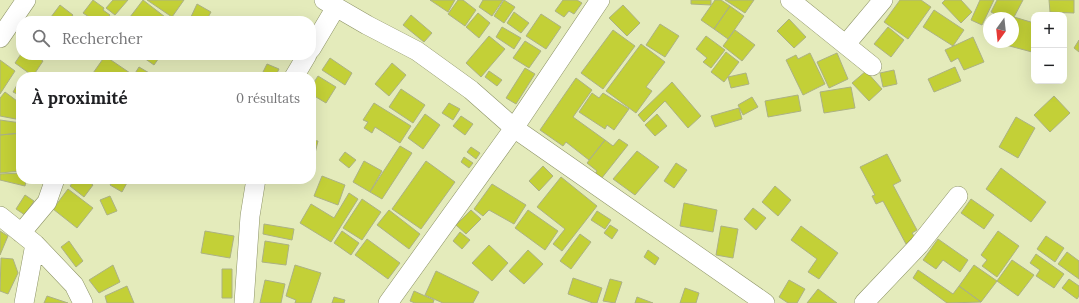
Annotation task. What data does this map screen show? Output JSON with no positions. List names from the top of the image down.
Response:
{
  "north": "bottom",
  "page": {
    "map_buttons": ["+", "−"],
    "search": "Rechercher",
    "heading": ["À proximité", "0 résultats"]
  }
}
